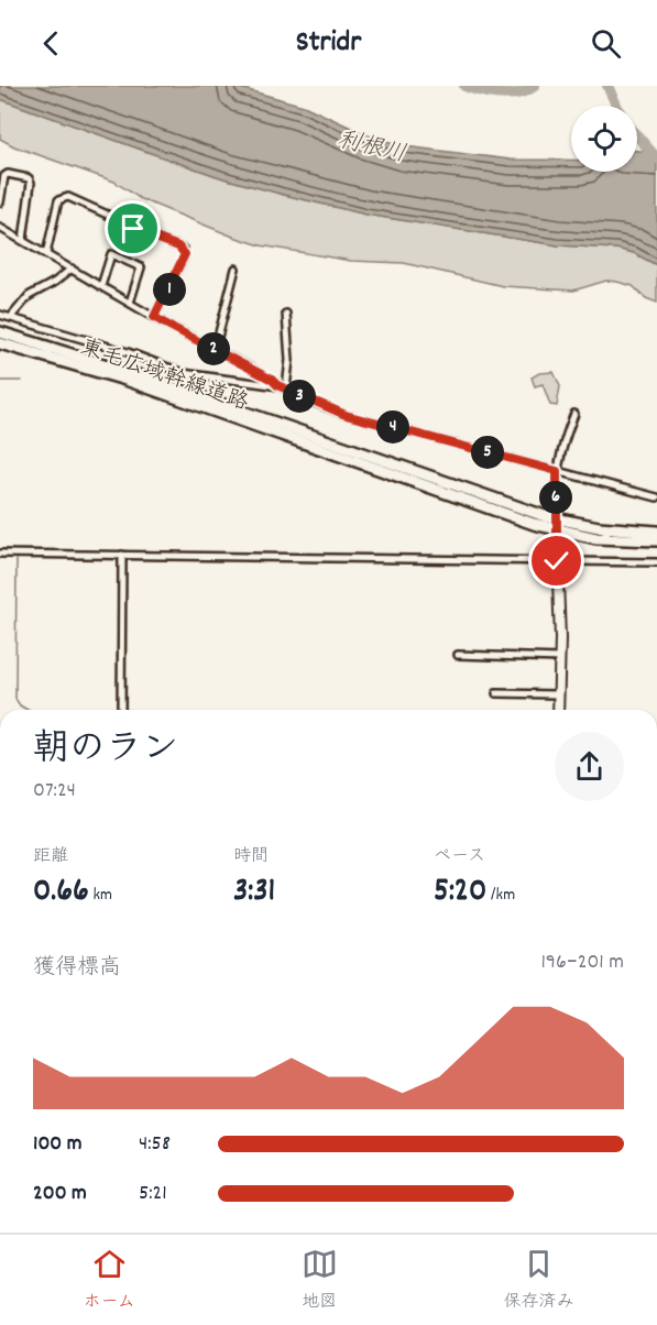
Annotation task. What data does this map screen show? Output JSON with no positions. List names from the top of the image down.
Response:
{
  "streets": {
    "highway": ["東毛広域幹線道路"]
  },
  "water": ["利根川"],
  "page": {
    "header": "Stridr",
    "pins": [
      "1",
      "2",
      "3",
      "4",
      "5",
      "6"
    ],
    "heading": ["朝のラン", "07:24"],
    "stats": [
      ["距離", "0.66 km"],
      ["時間", "3:31"],
      ["ペース", "5:20 /km"]
    ],
    "chart": ["獲得標高", "196–201 m"],
    "list": [
      {
        "name": "100 m",
        "note": "4:58"
      },
      {
        "name": "200 m",
        "note": "5:21"
      }
    ],
    "tabs": ["ホーム", "地図", "保存済み"]
  }
}
